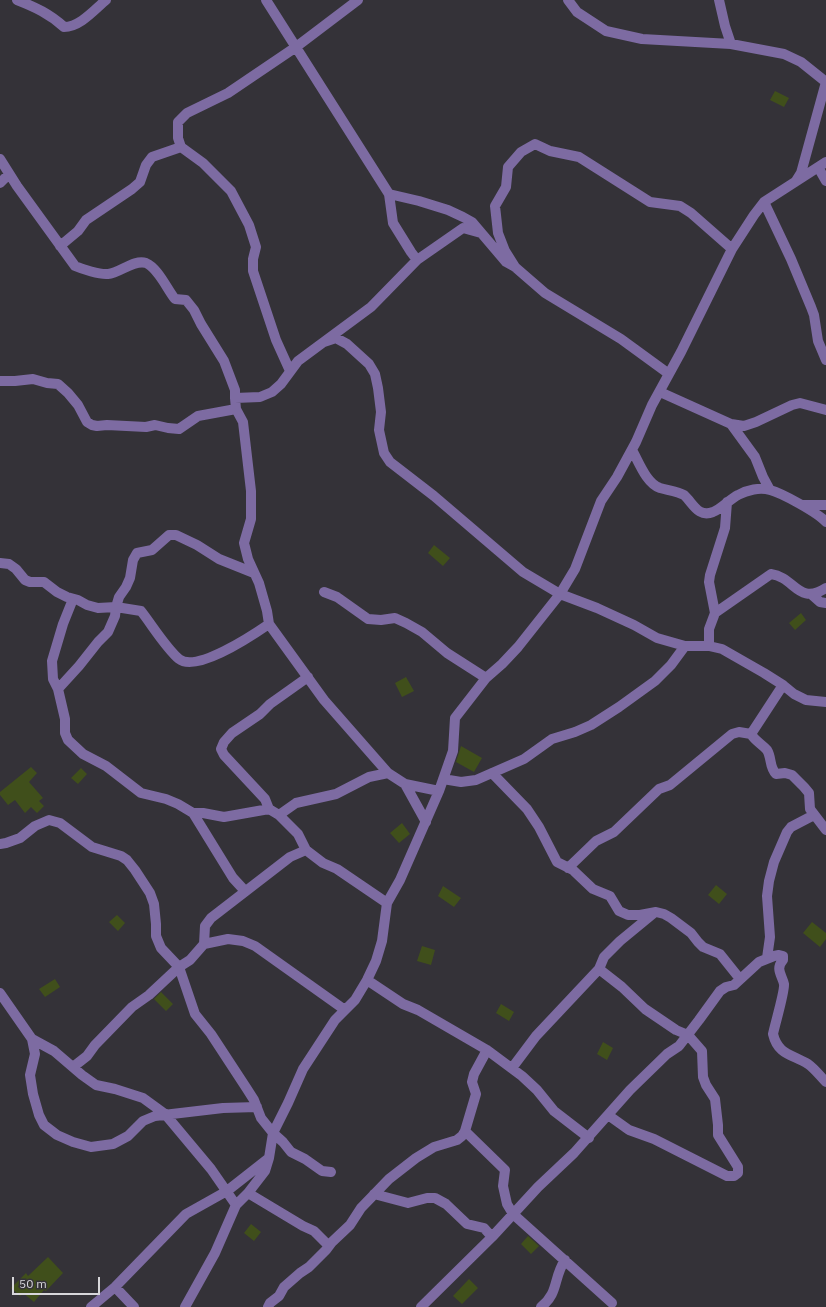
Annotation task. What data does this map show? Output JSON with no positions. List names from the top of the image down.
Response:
{
  "scale_bar": "50 m"
}
